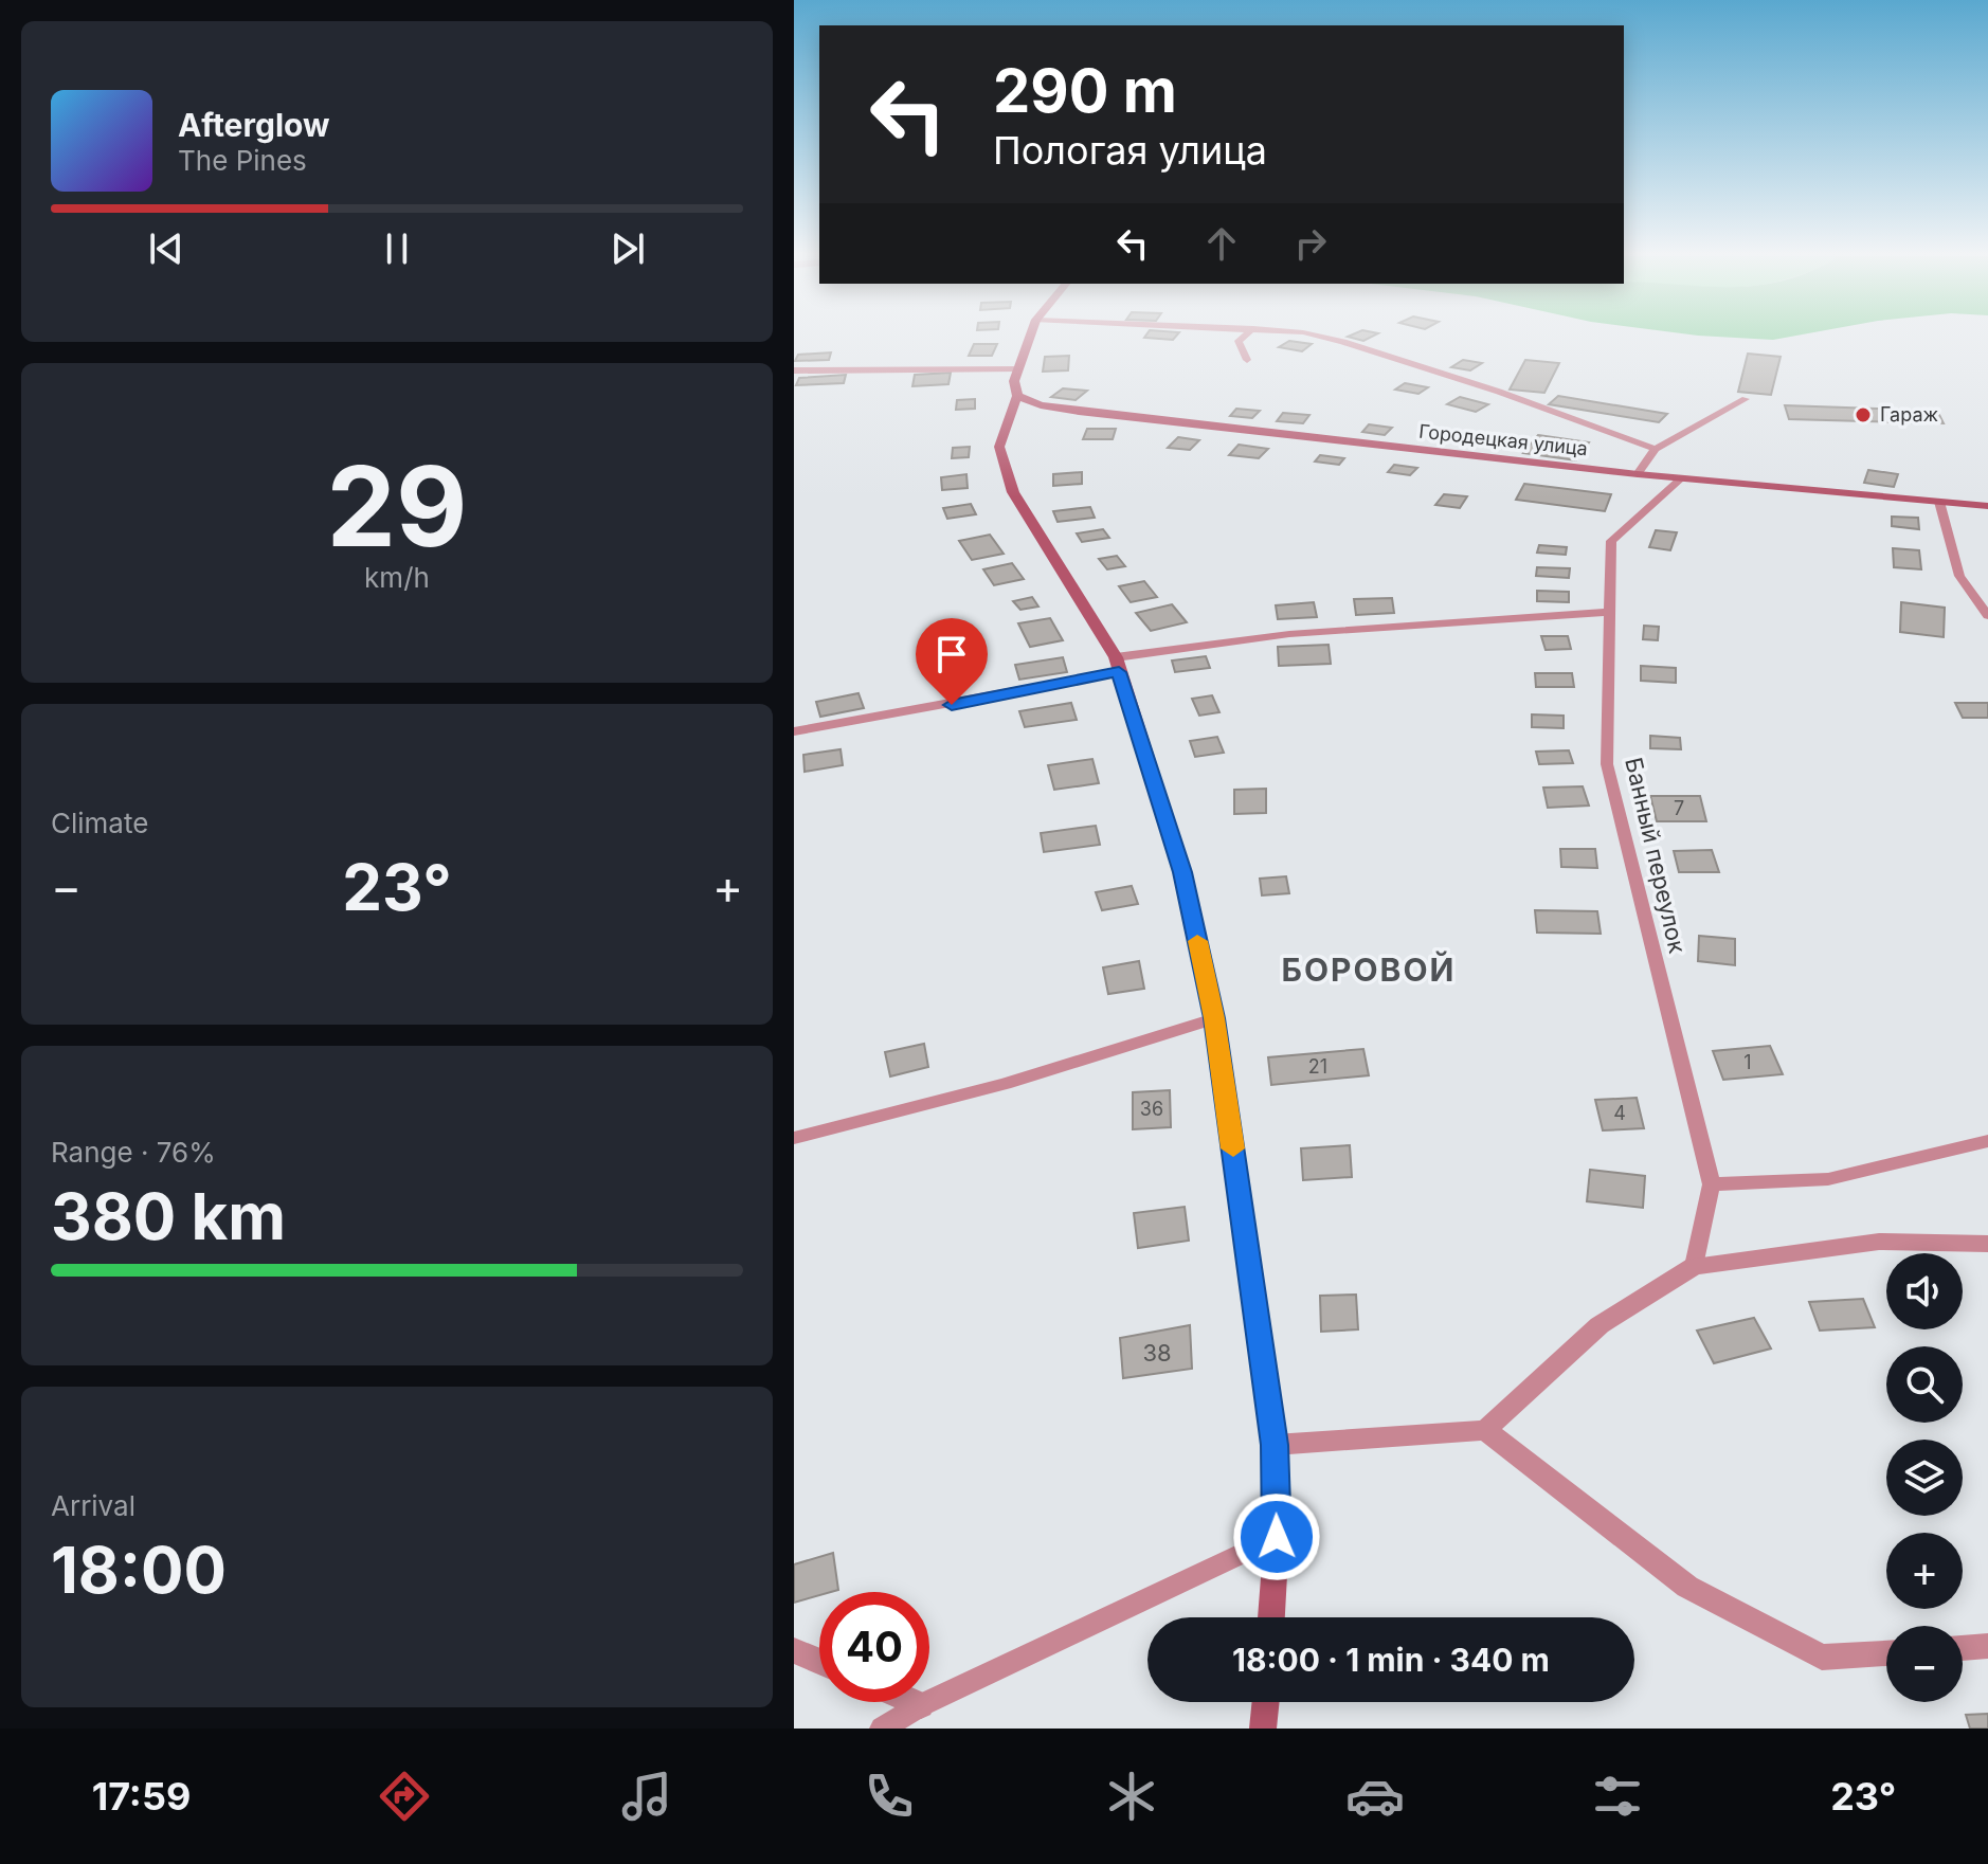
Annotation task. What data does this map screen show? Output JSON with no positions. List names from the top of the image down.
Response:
{
  "streets": {
    "street": ["Городецкая улица"],
    "lane": ["Банный переулок"]
  },
  "crossings": [
    ["Городецкая улица", "Банный переулок"]
  ],
  "districts": ["БОРОВОЙ"],
  "places": ["Гараж"],
  "house_numbers": [
    "7",
    "1",
    "21",
    "36",
    "4",
    "38"
  ],
  "page": {
    "turn": ["290 m", "Пологая улица"],
    "song": ["Afterglow", "The Pines"],
    "tile": [
      ["29", "km/h"],
      "Climate",
      ["Range · 76%", "380 km"],
      ["Arrival", "18:00"]
    ],
    "heat": ["−", "23°", "+"],
    "map_buttons": ["+", "−"],
    "limit": "40",
    "trip": "18:00 · 1 min · 340 m",
    "tabs": ["17:59", "23°"]
  }
}
